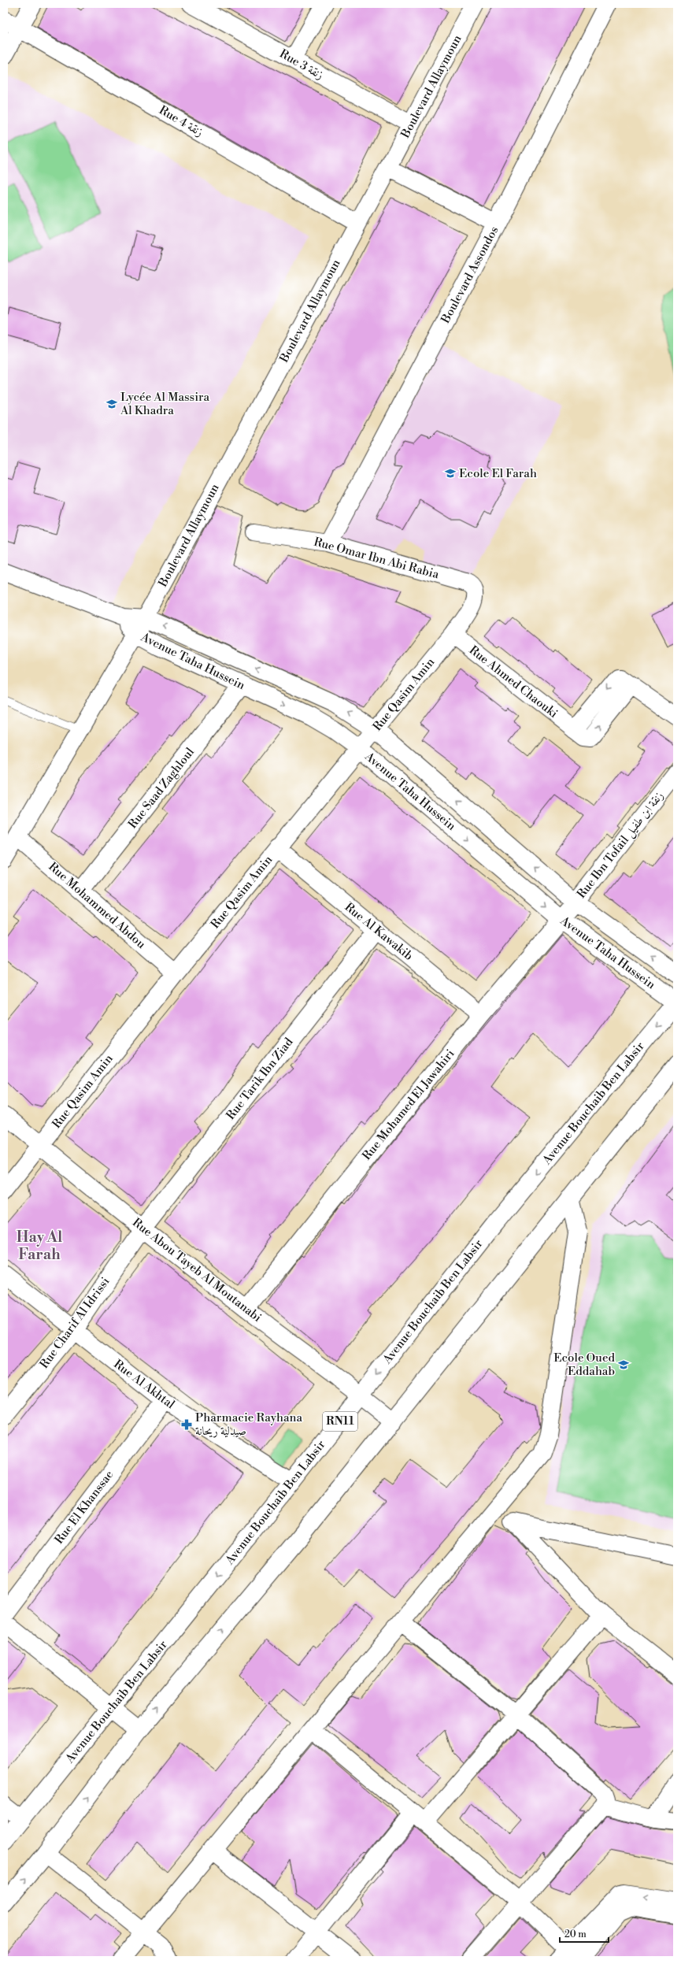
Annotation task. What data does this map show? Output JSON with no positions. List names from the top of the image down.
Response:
{
  "streets": {
    "street": [
      "Rue 3 زنقة",
      "Boulevard Allaymoun",
      "Rue 4 زنقة",
      "Boulevard Assondos",
      "Rue Omar Ibn Abi Rabia",
      "Avenue Taha Hussein",
      "Rue Ahmed Chaouki",
      "Rue Qasim Amin",
      "Rue Saad Zaghloul",
      "Rue Ibn Tofail زنقة ابن طفيل",
      "Rue Mohammed Abdou",
      "Rue Al Kawakib",
      "Rue Tarik Ibn Ziad",
      "Avenue Bouchaib Ben Labsir",
      "Rue Mohamed El Jawahiri",
      "Rue Abou Tayeb Al Moutanabi",
      "Rue Charif Al Idrissi",
      "Rue Al Akhtal",
      "RN11",
      "Rue El Khanssae"
    ]
  },
  "crossings": [
    ["Rue 3 زنقة", "Boulevard Allaymoun"],
    ["Boulevard Allaymoun", "Rue 4 زنقة"],
    ["Boulevard Allaymoun", "Avenue Taha Hussein"],
    ["Boulevard Allaymoun", "Rue Mohammed Abdou"],
    ["Boulevard Assondos", "Rue Omar Ibn Abi Rabia"],
    ["Rue Omar Ibn Abi Rabia", "Rue Qasim Amin"],
    ["Avenue Taha Hussein", "Rue Qasim Amin"],
    ["Avenue Taha Hussein", "Rue Saad Zaghloul"],
    ["Avenue Taha Hussein", "Rue Ibn Tofail زنقة ابن طفيل"],
    ["Avenue Taha Hussein", "Avenue Bouchaib Ben Labsir"],
    ["Avenue Taha Hussein", "Rue Mohamed El Jawahiri"],
    ["Rue Ahmed Chaouki", "Rue Qasim Amin"],
    ["Rue Qasim Amin", "Rue Mohammed Abdou"],
    ["Rue Qasim Amin", "Rue Al Kawakib"],
    ["Rue Qasim Amin", "Rue Abou Tayeb Al Moutanabi"],
    ["Rue Saad Zaghloul", "Rue Mohammed Abdou"],
    ["Rue Ibn Tofail زنقة ابن طفيل", "Rue Mohamed El Jawahiri"],
    ["Rue Al Kawakib", "Rue Tarik Ibn Ziad"],
    ["Rue Al Kawakib", "Rue Mohamed El Jawahiri"],
    ["Rue Tarik Ibn Ziad", "Rue Abou Tayeb Al Moutanabi"],
    ["Rue Tarik Ibn Ziad", "Rue Charif Al Idrissi"],
    ["Avenue Bouchaib Ben Labsir", "Rue Abou Tayeb Al Moutanabi"],
    ["Avenue Bouchaib Ben Labsir", "Rue Al Akhtal"],
    ["Rue Mohamed El Jawahiri", "Rue Abou Tayeb Al Moutanabi"],
    ["Rue Abou Tayeb Al Moutanabi", "Rue Charif Al Idrissi"],
    ["Rue Charif Al Idrissi", "Rue Al Akhtal"],
    ["Rue Al Akhtal", "Rue El Khanssae"]
  ],
  "districts": ["Hay Al Farah"],
  "places": {
    "school or university": ["Lycée Al Massira Al Khadra", "Ecole El Farah", "Ecole Oued Eddahab"],
    "pharmacy": ["Pharmacie Rayhana صيدلية ريحانة"]
  },
  "scale_bar": "20 m"
}
